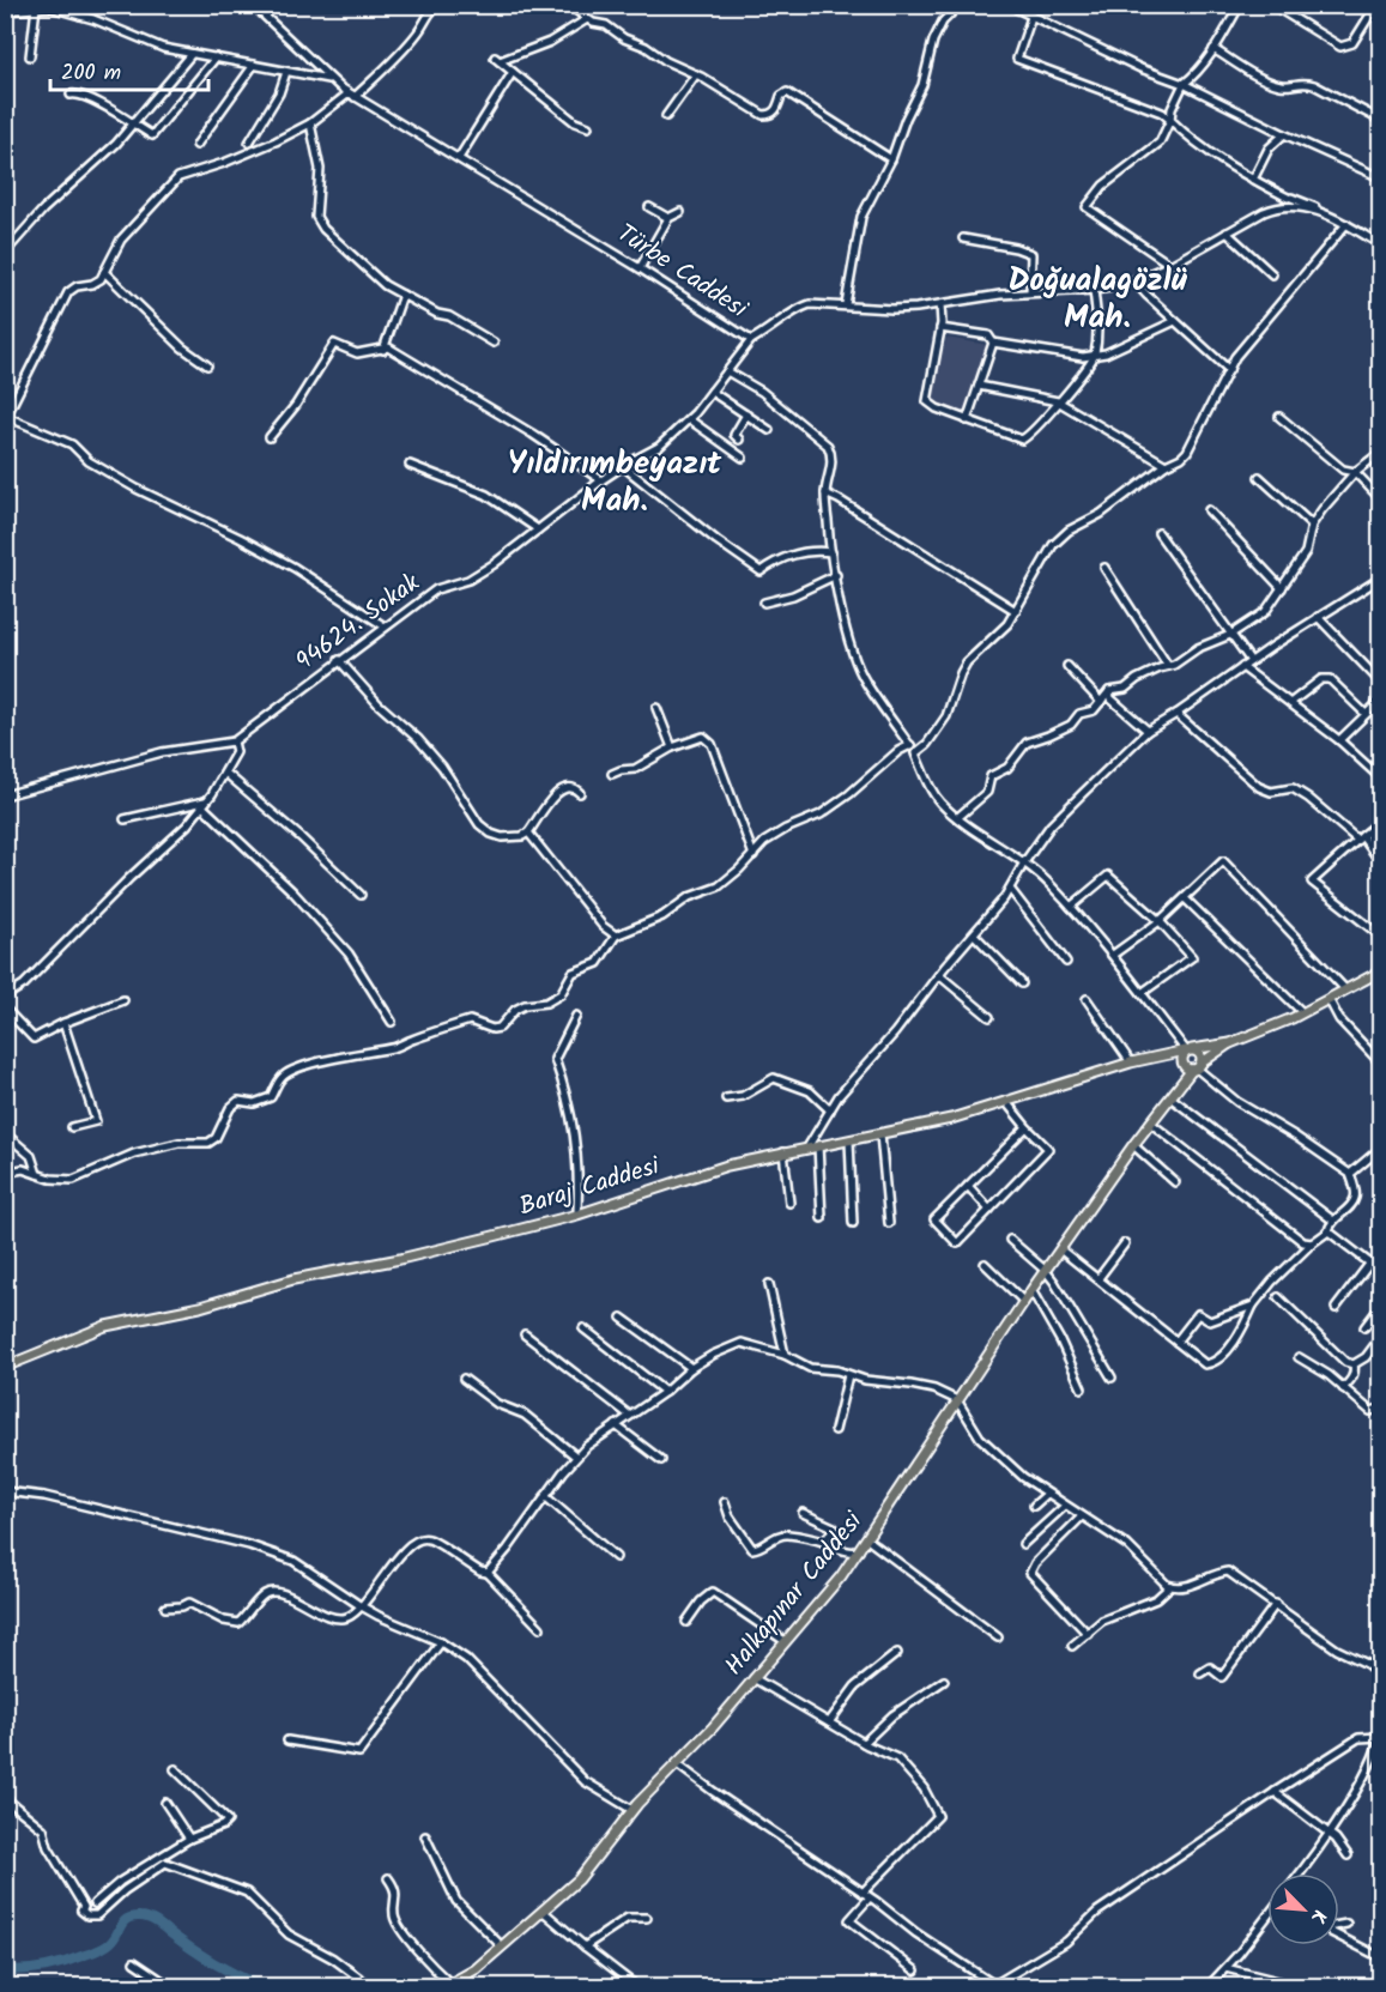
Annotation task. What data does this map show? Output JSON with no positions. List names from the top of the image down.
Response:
{
  "streets": {
    "main road": ["Baraj Caddesi", "Halkapınar Caddesi"],
    "street": ["Türbe Caddesi", "94624. Sokak"]
  },
  "crossings": [
    ["Türbe Caddesi", "94624. Sokak"],
    ["Baraj Caddesi", "Halkapınar Caddesi"]
  ],
  "districts": ["Doğualagözlü Mah.", "Yıldırımbeyazıt Mah."],
  "scale_bar": "200 m",
  "north": "bottom right"
}
